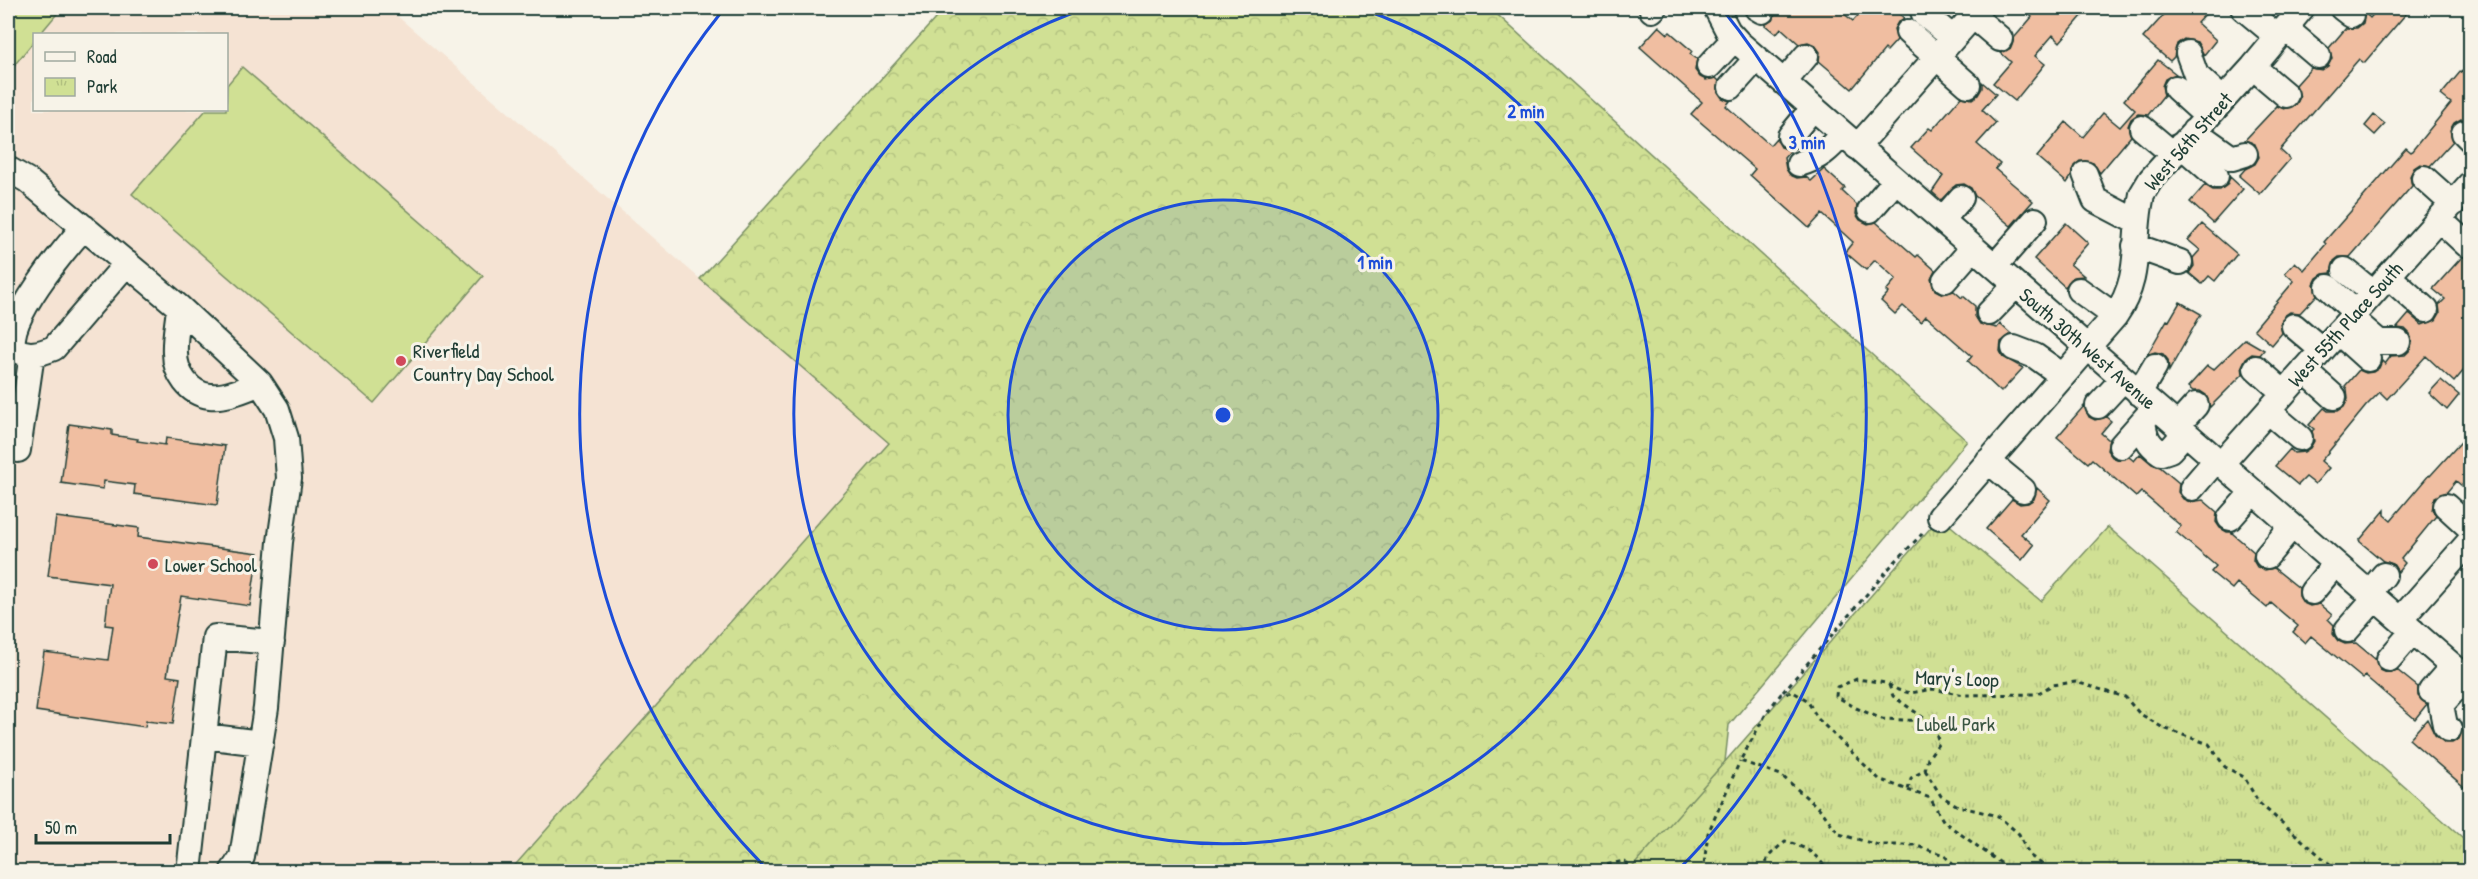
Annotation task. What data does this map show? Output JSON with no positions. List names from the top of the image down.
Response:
{
  "streets": {
    "street": ["West 56th Street", "West 55th Place South", "South 30th West Avenue"],
    "path": ["Mary's Loop"]
  },
  "crossings": [
    ["West 56th Street", "South 30th West Avenue"],
    ["West 55th Place South", "South 30th West Avenue"]
  ],
  "parks": ["Lubell Park"],
  "places": ["Riverfield Country Day School", "Lower School"],
  "legend": ["Road", "Park"],
  "scale_bar": "50 m",
  "rings": ["2 min", "3 min", "1 min"]
}
